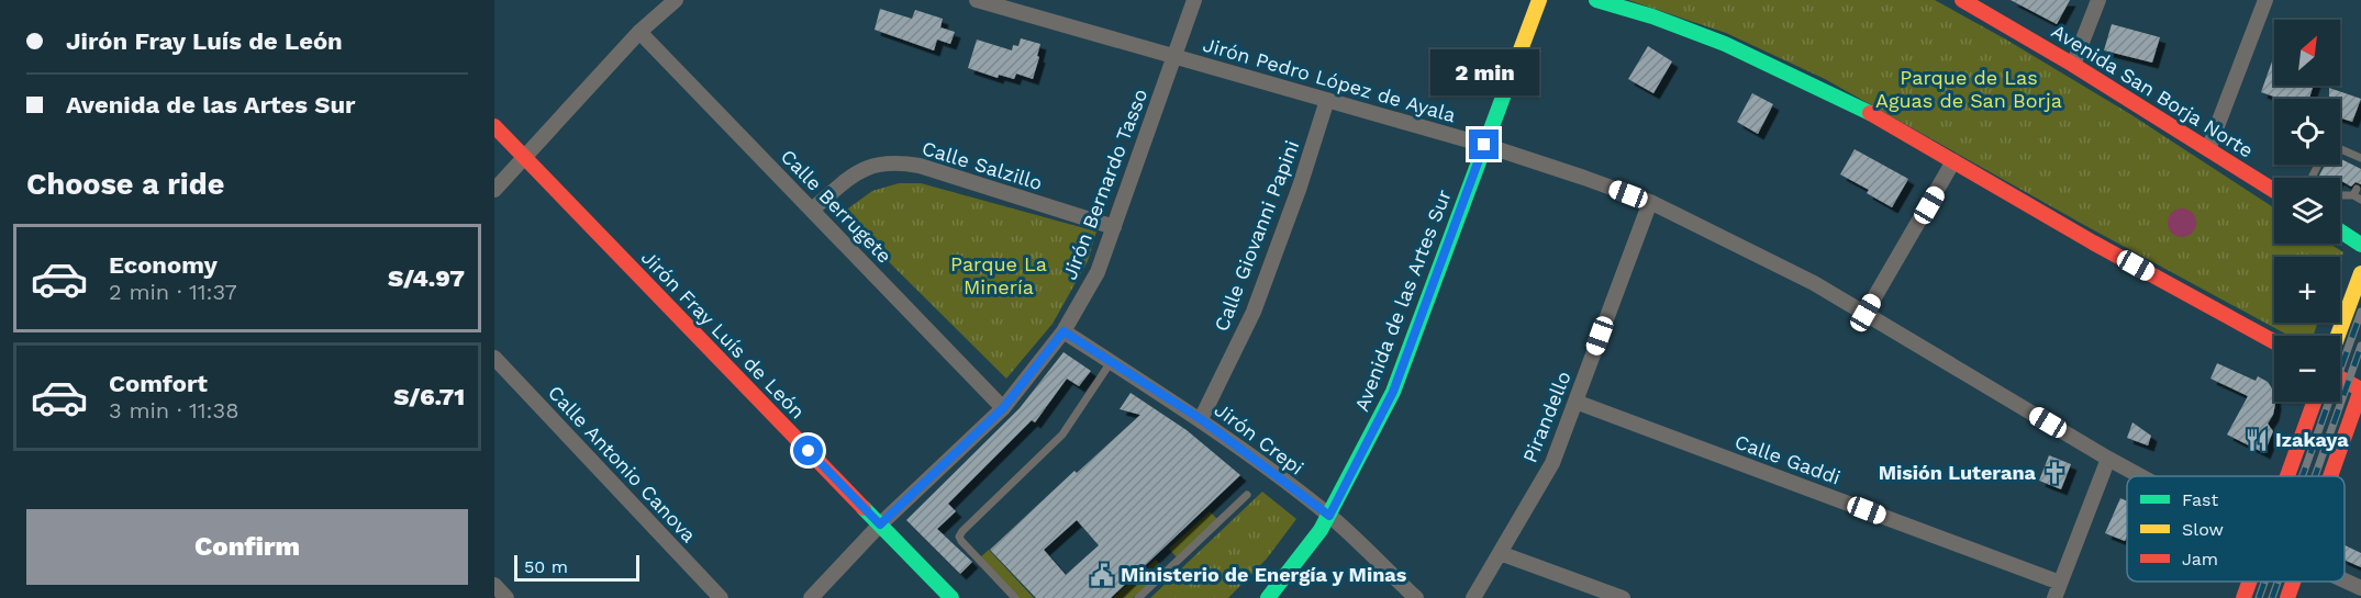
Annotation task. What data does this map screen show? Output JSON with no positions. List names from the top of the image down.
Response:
{
  "streets": {
    "main road": ["Avenida San Borja Norte", "Avenida de las Artes Sur", "Jirón Fray Luís de León"],
    "street": [
      "Jirón Pedro López de Ayala",
      "Calle Salzillo",
      "Jirón Bernardo Tasso",
      "Calle Berrugete",
      "Calle Giovanni Papini",
      "Pirandello",
      "Jirón Crepi",
      "Calle Gaddi",
      "Calle Antonio Canova"
    ]
  },
  "crossings": [
    ["Jirón Pedro López de Ayala", "Jirón Bernardo Tasso"],
    ["Jirón Pedro López de Ayala", "Calle Giovanni Papini"],
    ["Jirón Pedro López de Ayala", "Avenida de las Artes Sur"],
    ["Jirón Pedro López de Ayala", "Pirandello"],
    ["Calle Salzillo", "Jirón Bernardo Tasso"],
    ["Calle Salzillo", "Calle Berrugete"],
    ["Jirón Bernardo Tasso", "Calle Berrugete"],
    ["Jirón Bernardo Tasso", "Jirón Fray Luís de León"],
    ["Jirón Bernardo Tasso", "Jirón Crepi"],
    ["Calle Giovanni Papini", "Jirón Crepi"],
    ["Avenida de las Artes Sur", "Jirón Crepi"],
    ["Pirandello", "Calle Gaddi"]
  ],
  "parks": ["Parque de Las Aguas de San Borja", "Parque La Minería"],
  "places": {
    "restaurant": ["Izakaya"],
    "church": ["Misión Luterana"],
    "public building": ["Ministerio de Energía y Minas"]
  },
  "legend": ["Fast", "Slow", "Jam"],
  "scale_bar": "50 m",
  "north": "top right",
  "page": {
    "banner": ["Jirón Fray Luís de León", "Avenida de las Artes Sur"],
    "map_buttons": ["+", "−"],
    "bubble": "2 min",
    "heading": "Choose a ride",
    "list": [
      {
        "name": "Economy",
        "note": "2 min · 11:37",
        "value": "S/4.97"
      },
      {
        "name": "Comfort",
        "note": "3 min · 11:38",
        "value": "S/6.71"
      }
    ],
    "buttons": "Confirm",
    "scale": "50 m"
  }
}
